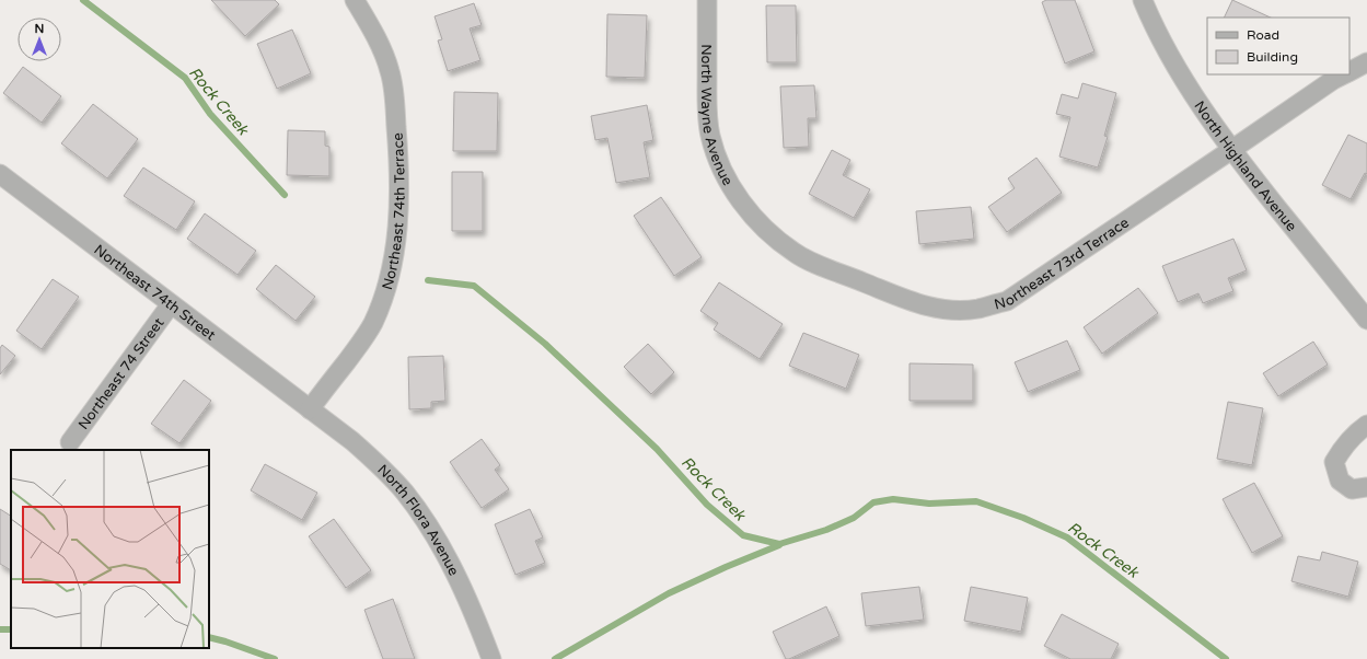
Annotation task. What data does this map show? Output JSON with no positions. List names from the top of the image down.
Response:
{
  "streets": {
    "street": [
      "North Wayne Avenue",
      "North Highland Avenue",
      "Northeast 74th Terrace",
      "Northeast 73rd Terrace",
      "Northeast 74th Street",
      "Northeast 74 Street",
      "North Flora Avenue"
    ]
  },
  "crossings": [
    ["North Wayne Avenue", "Northeast 73rd Terrace"],
    ["North Highland Avenue", "Northeast 73rd Terrace"],
    ["Northeast 74th Terrace", "Northeast 74th Street"],
    ["Northeast 74th Terrace", "North Flora Avenue"],
    ["Northeast 74th Street", "Northeast 74 Street"],
    ["Northeast 74th Street", "North Flora Avenue"]
  ],
  "water": ["Rock Creek"],
  "legend": ["Road", "Building"],
  "north": "top"
}
